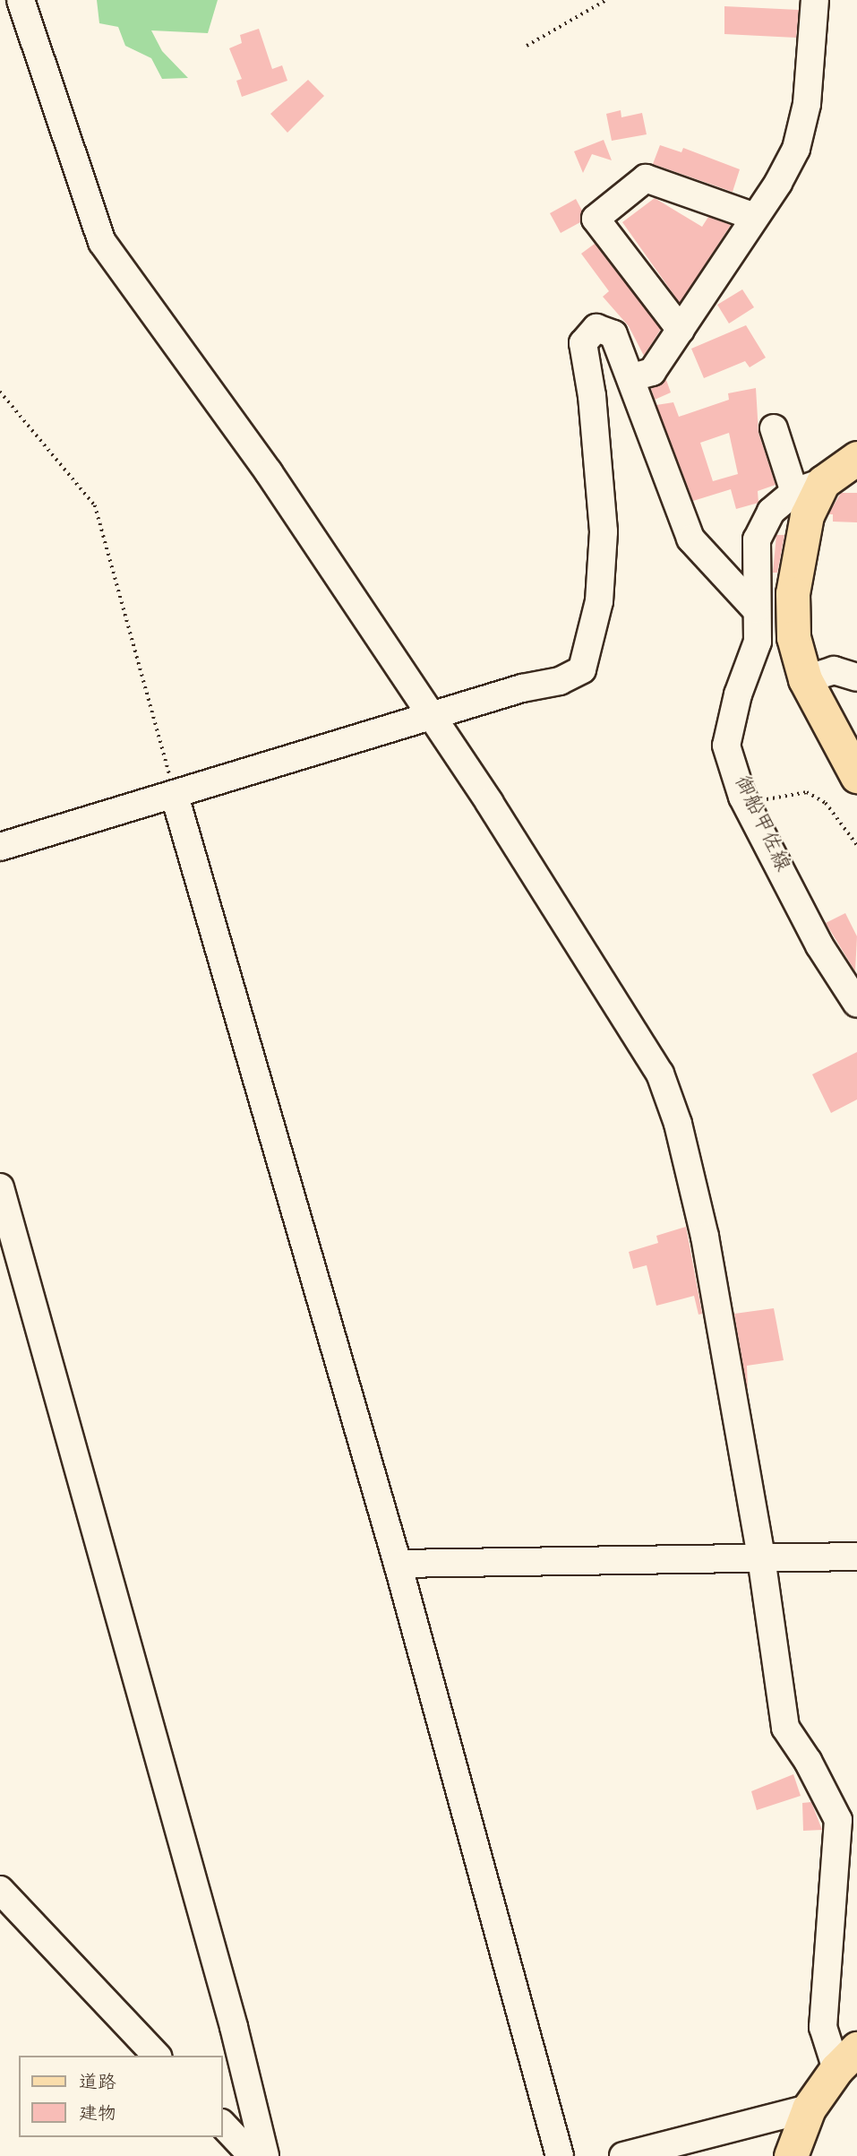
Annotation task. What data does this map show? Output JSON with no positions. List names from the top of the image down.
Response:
{
  "streets": {
    "main road": ["御船甲佐線"]
  },
  "legend": ["道路", "建物"]
}
